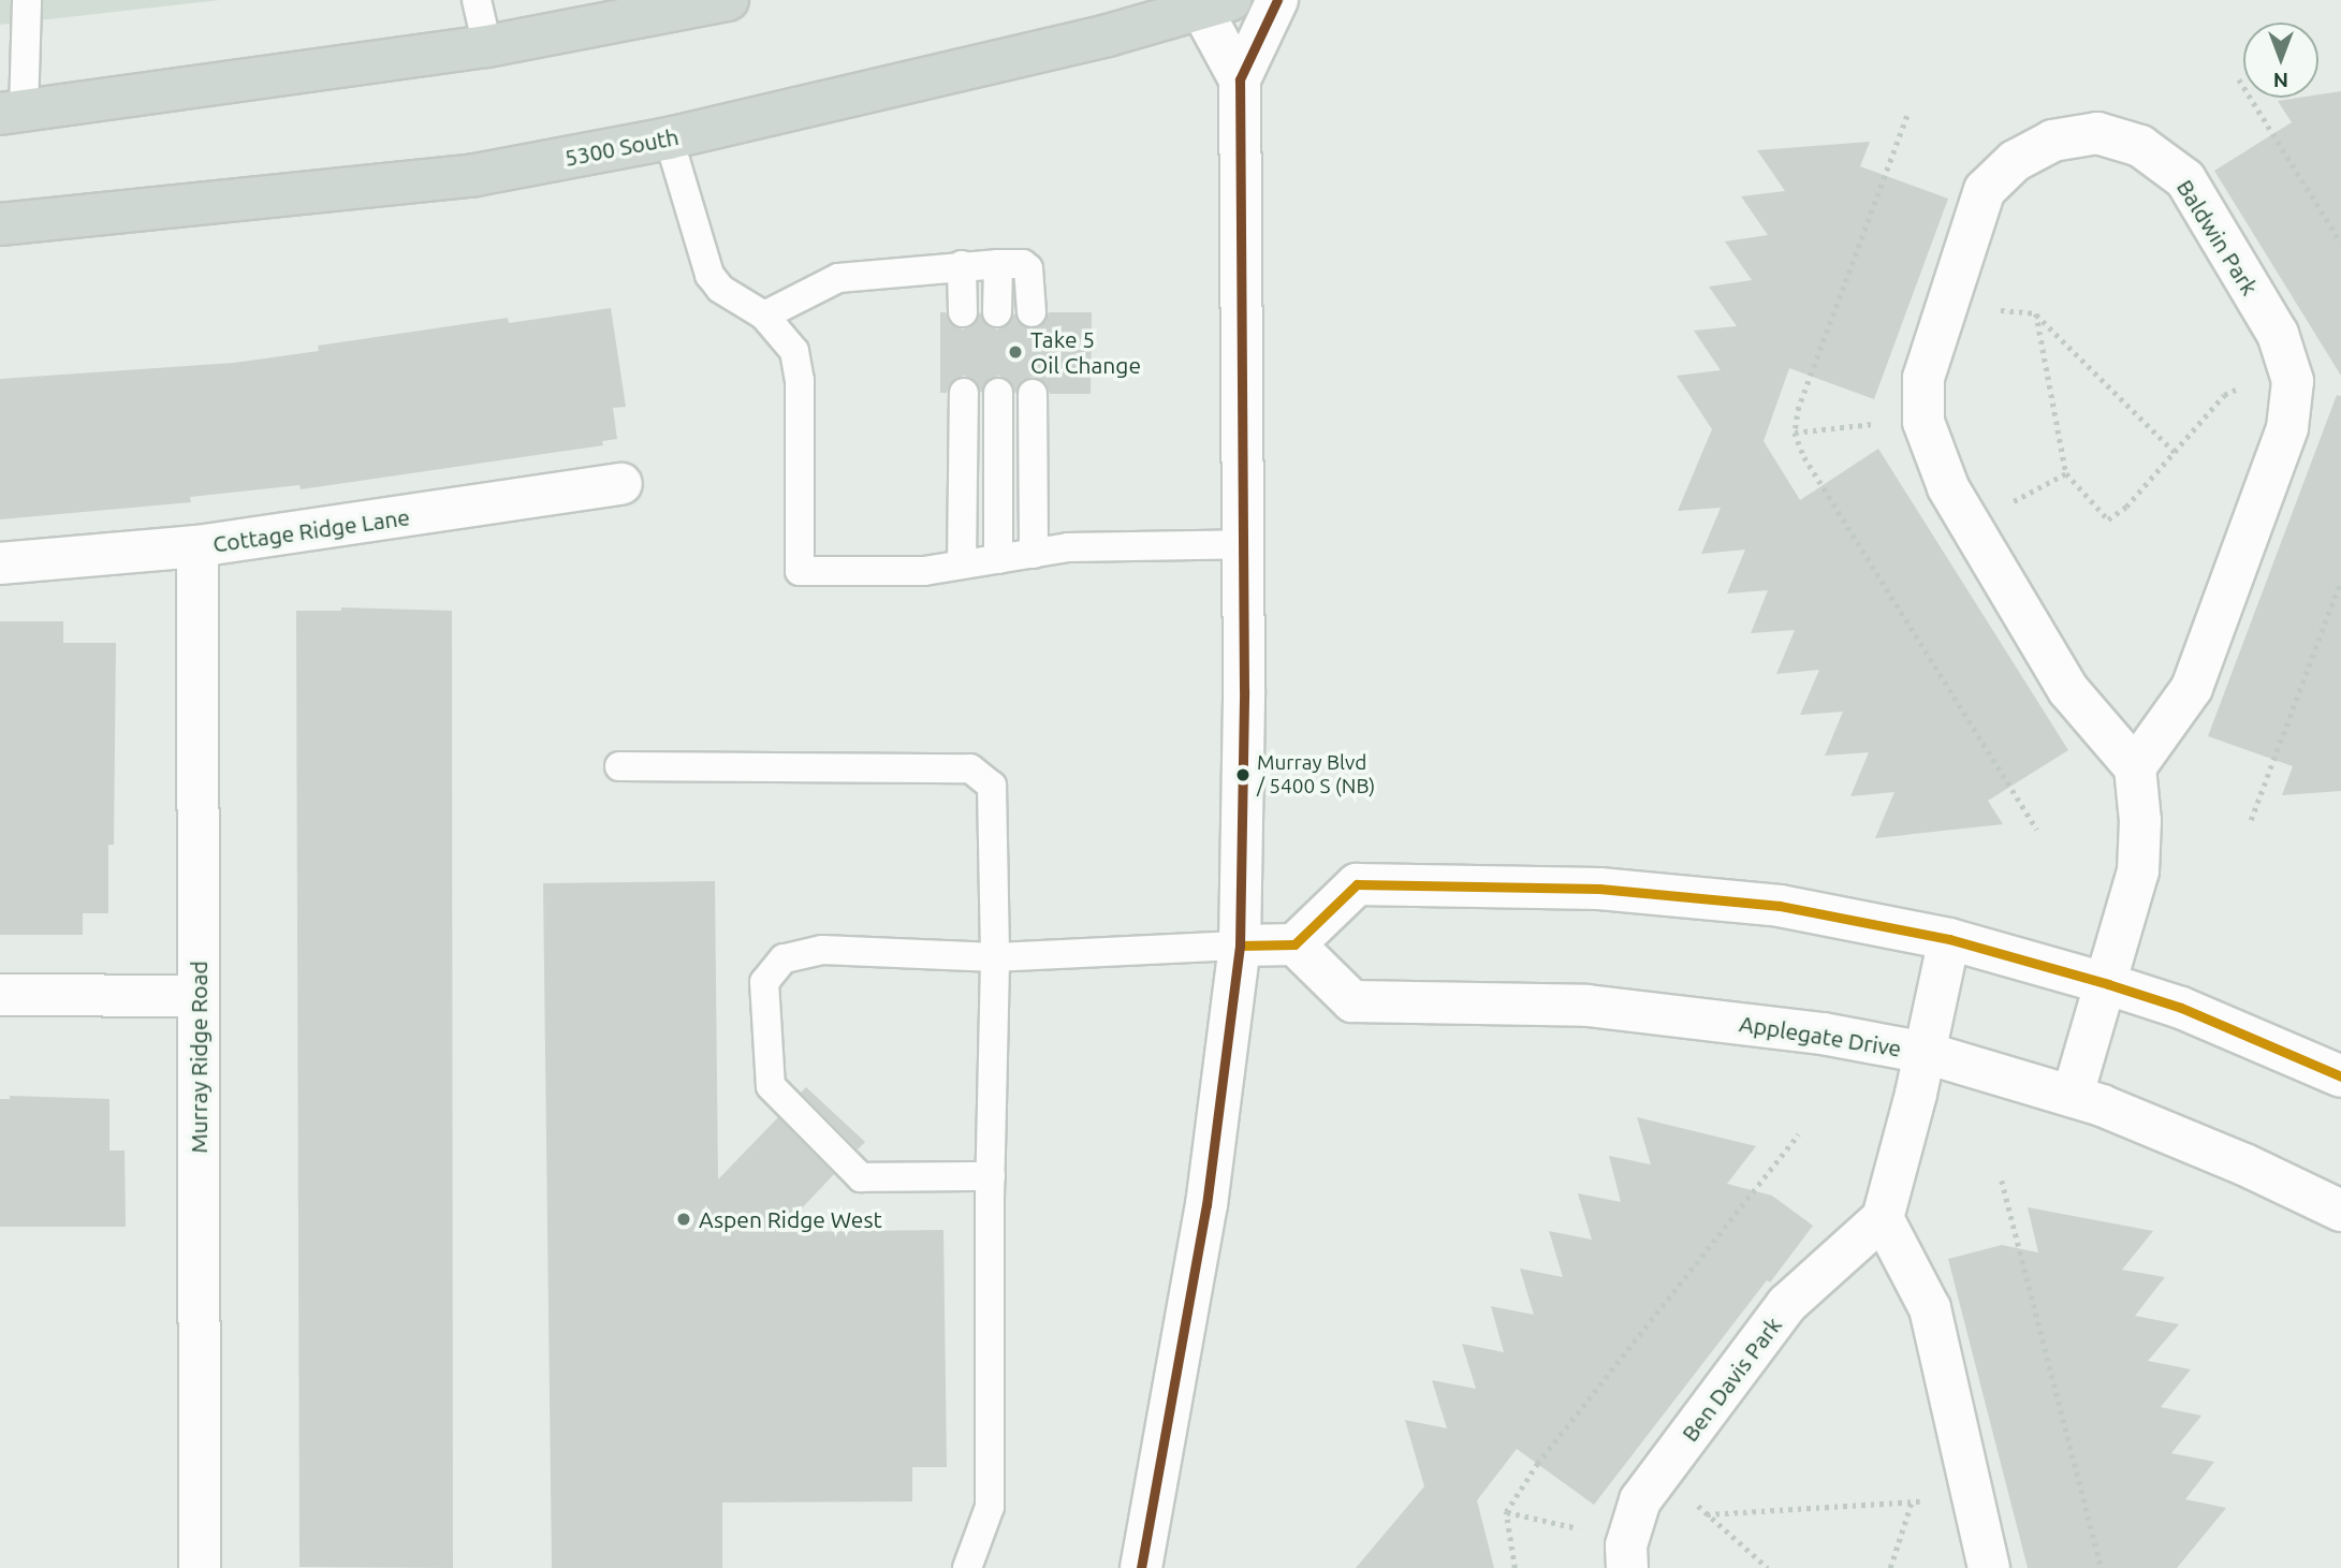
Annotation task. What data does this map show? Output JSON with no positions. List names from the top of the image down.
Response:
{
  "streets": {
    "main road": ["5300 South"],
    "street": [
      "Baldwin Park",
      "Cottage Ridge Lane",
      "Applegate Drive",
      "Murray Ridge Road",
      "Ben Davis Park"
    ]
  },
  "crossings": [
    ["Cottage Ridge Lane", "Murray Ridge Road"]
  ],
  "places": ["Take 5 Oil Change", "Murray Blvd / 5400 S (NB)", "Aspen Ridge West"],
  "north": "bottom"
}
